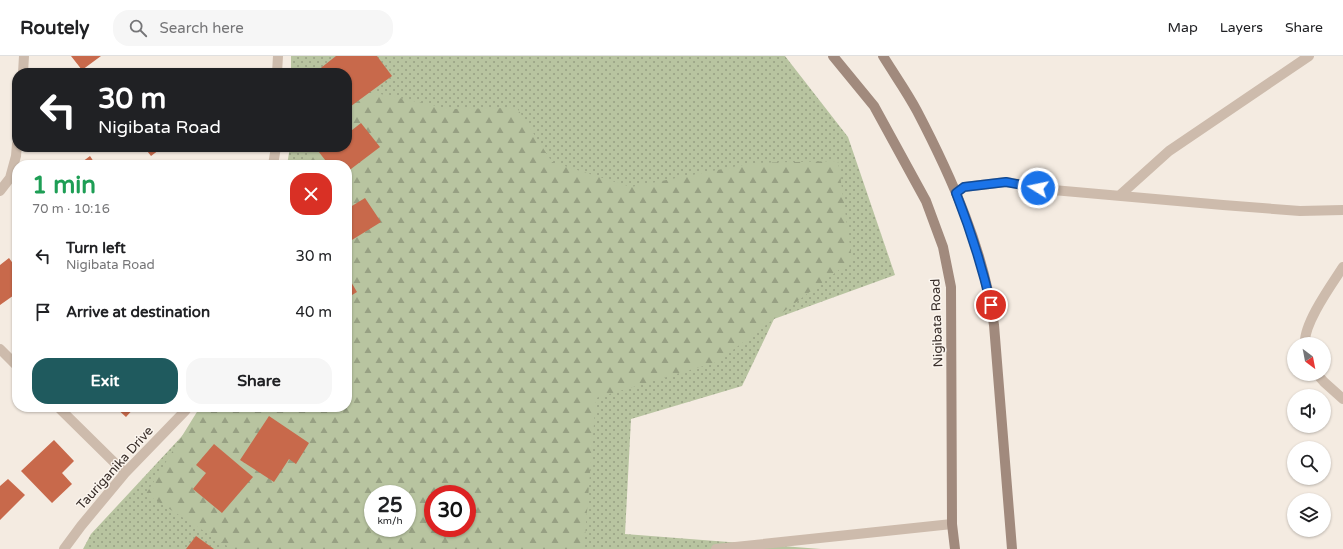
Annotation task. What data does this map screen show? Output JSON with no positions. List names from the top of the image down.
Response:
{
  "streets": {
    "street": ["Nigibata Road", "Tauriganika Drive"]
  },
  "north": "bottom right",
  "page": {
    "header": "Routely",
    "search": "Search here",
    "nav": ["Map", "Layers", "Share"],
    "turn": ["30 m", "Nigibata Road"],
    "heading": ["1 min", "70 m · 10:16"],
    "list": [
      {
        "name": "Turn left",
        "note": "Nigibata Road",
        "value": "30 m"
      },
      {
        "name": "Arrive at destination",
        "value": "40 m"
      }
    ],
    "buttons": ["Exit", "Share"],
    "speed": "25 km/h",
    "limit": "30"
  }
}
